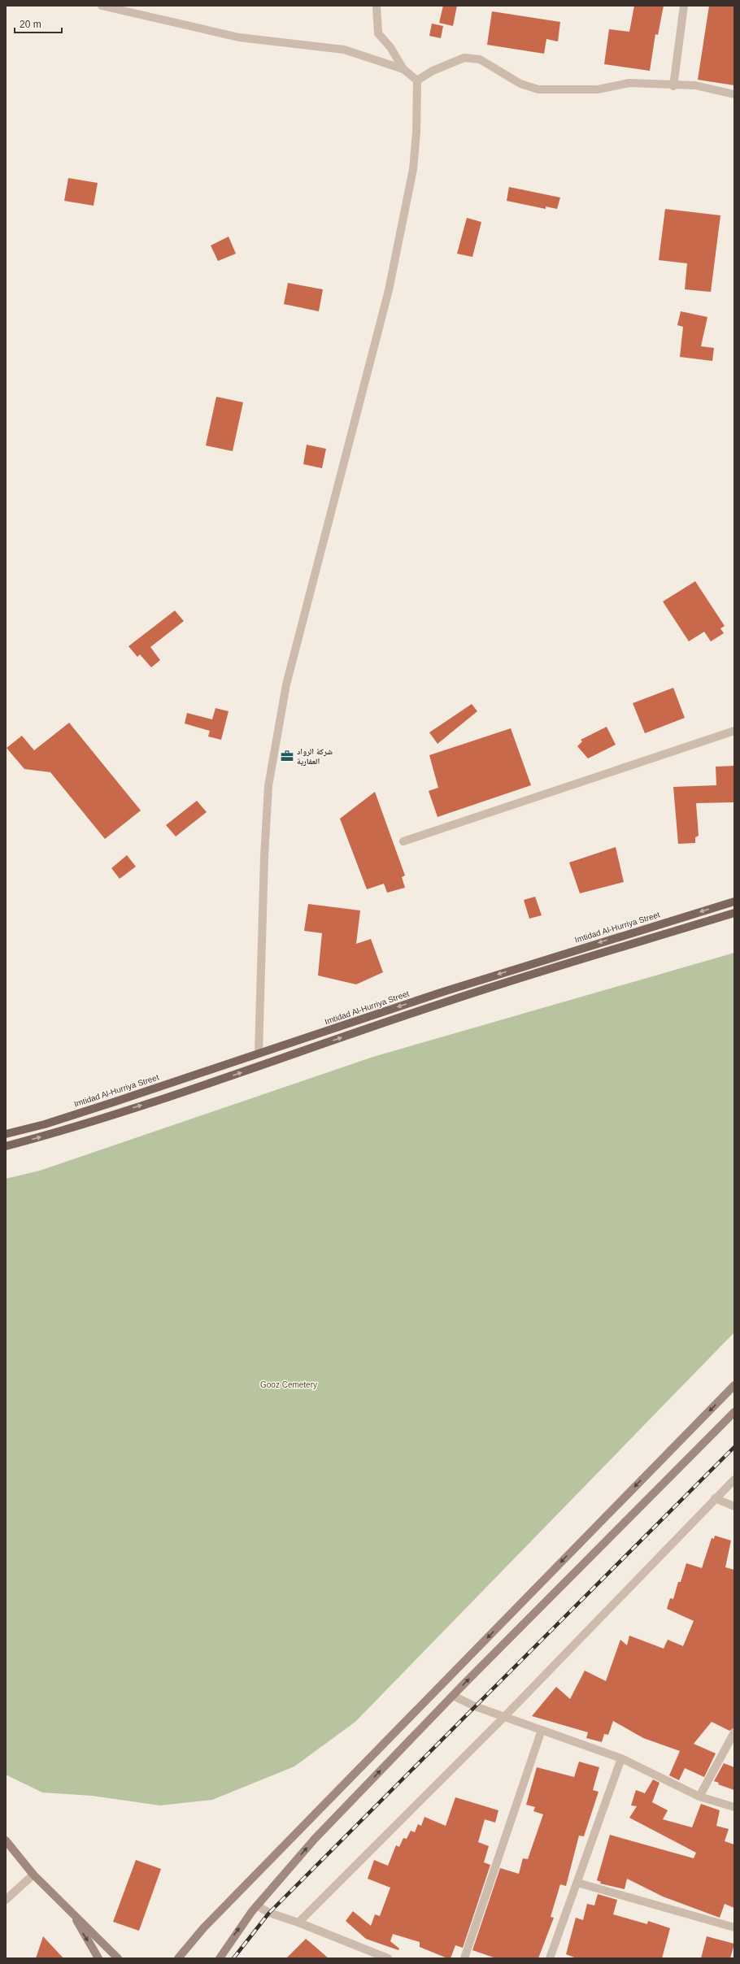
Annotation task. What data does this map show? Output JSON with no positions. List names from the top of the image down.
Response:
{
  "streets": {
    "main road": ["Imtidad Al-Hurriya Street"]
  },
  "parks": ["Gooz Cemetery"],
  "places": {
    "office": ["شركة الرواد العقارية"]
  },
  "scale_bar": "20 m"
}
